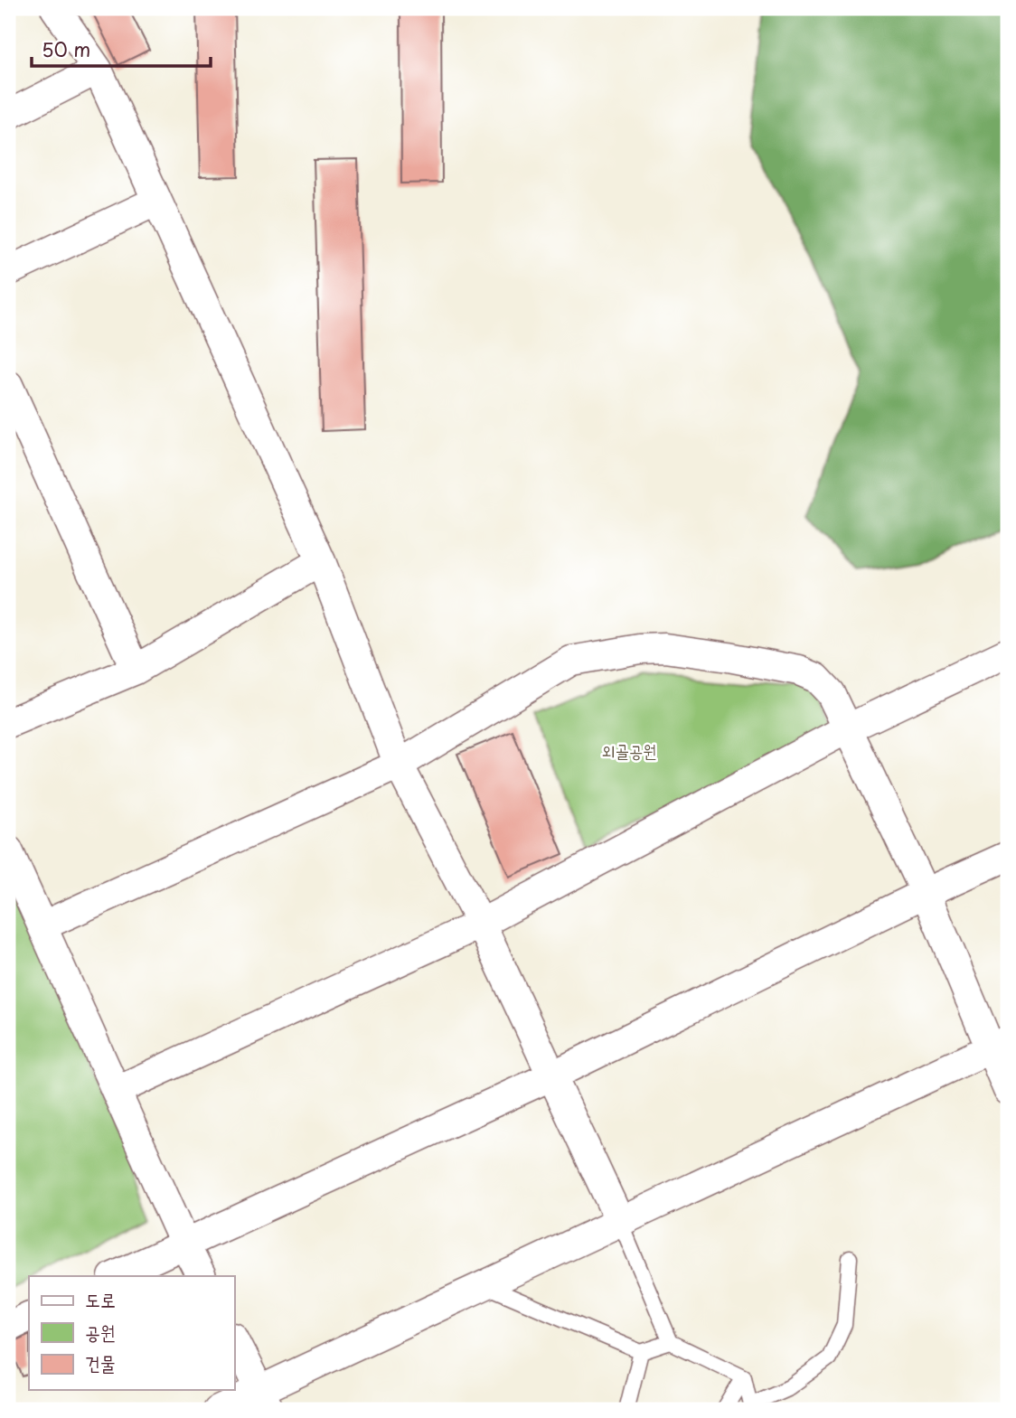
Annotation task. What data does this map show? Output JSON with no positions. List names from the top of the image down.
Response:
{
  "parks": ["외골공원"],
  "legend": ["도로", "공원", "건물"],
  "scale_bar": "50 m"
}
